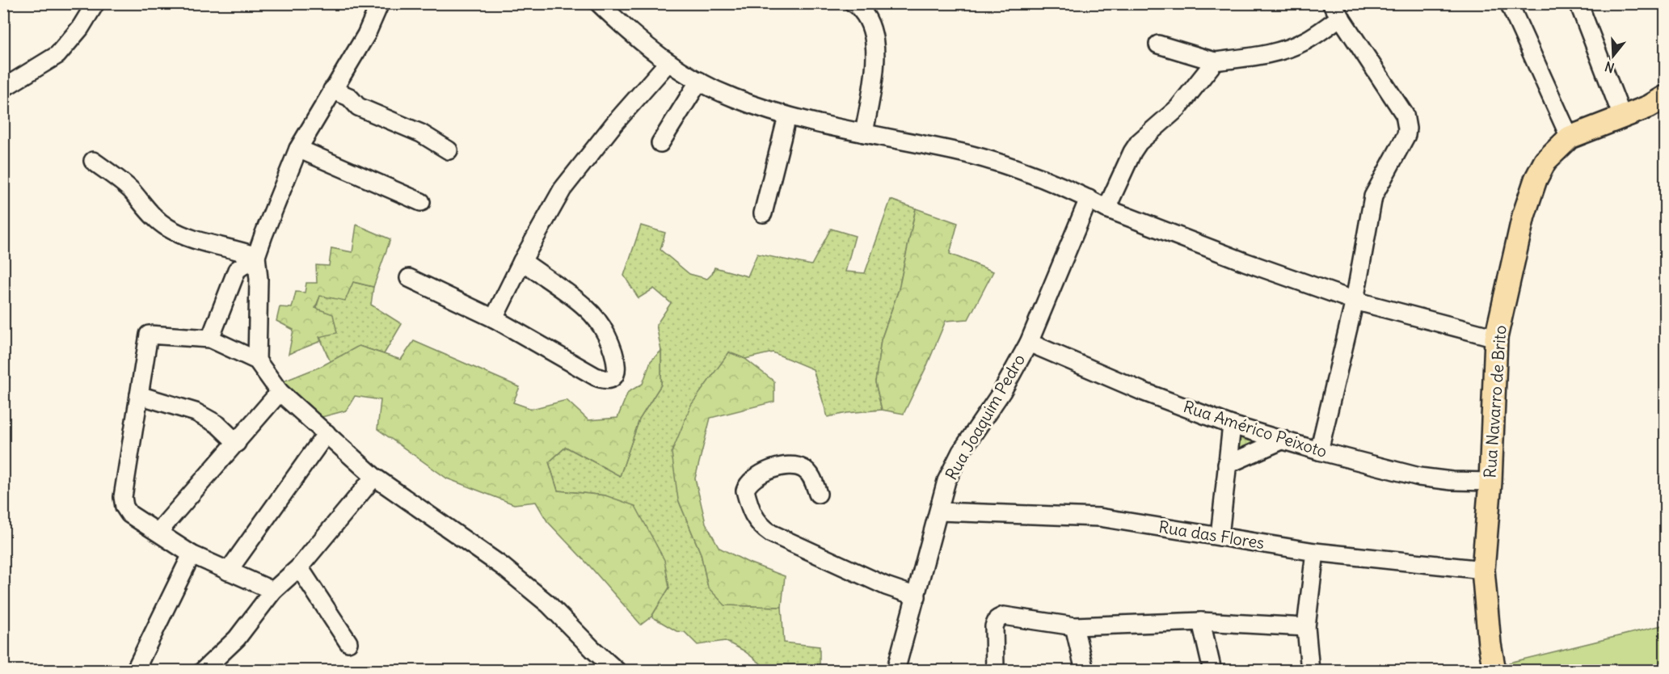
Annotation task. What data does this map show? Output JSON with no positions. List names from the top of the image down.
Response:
{
  "streets": {
    "main road": ["Rua Navarro de Brito"],
    "street": ["Rua Joaquim Pedro", "Rua Américo Peixoto", "Rua das Flores"]
  },
  "crossings": [
    ["Rua Navarro de Brito", "Rua Américo Peixoto"],
    ["Rua Navarro de Brito", "Rua das Flores"],
    ["Rua Joaquim Pedro", "Rua Américo Peixoto"],
    ["Rua Joaquim Pedro", "Rua das Flores"]
  ],
  "north": "bottom"
}
